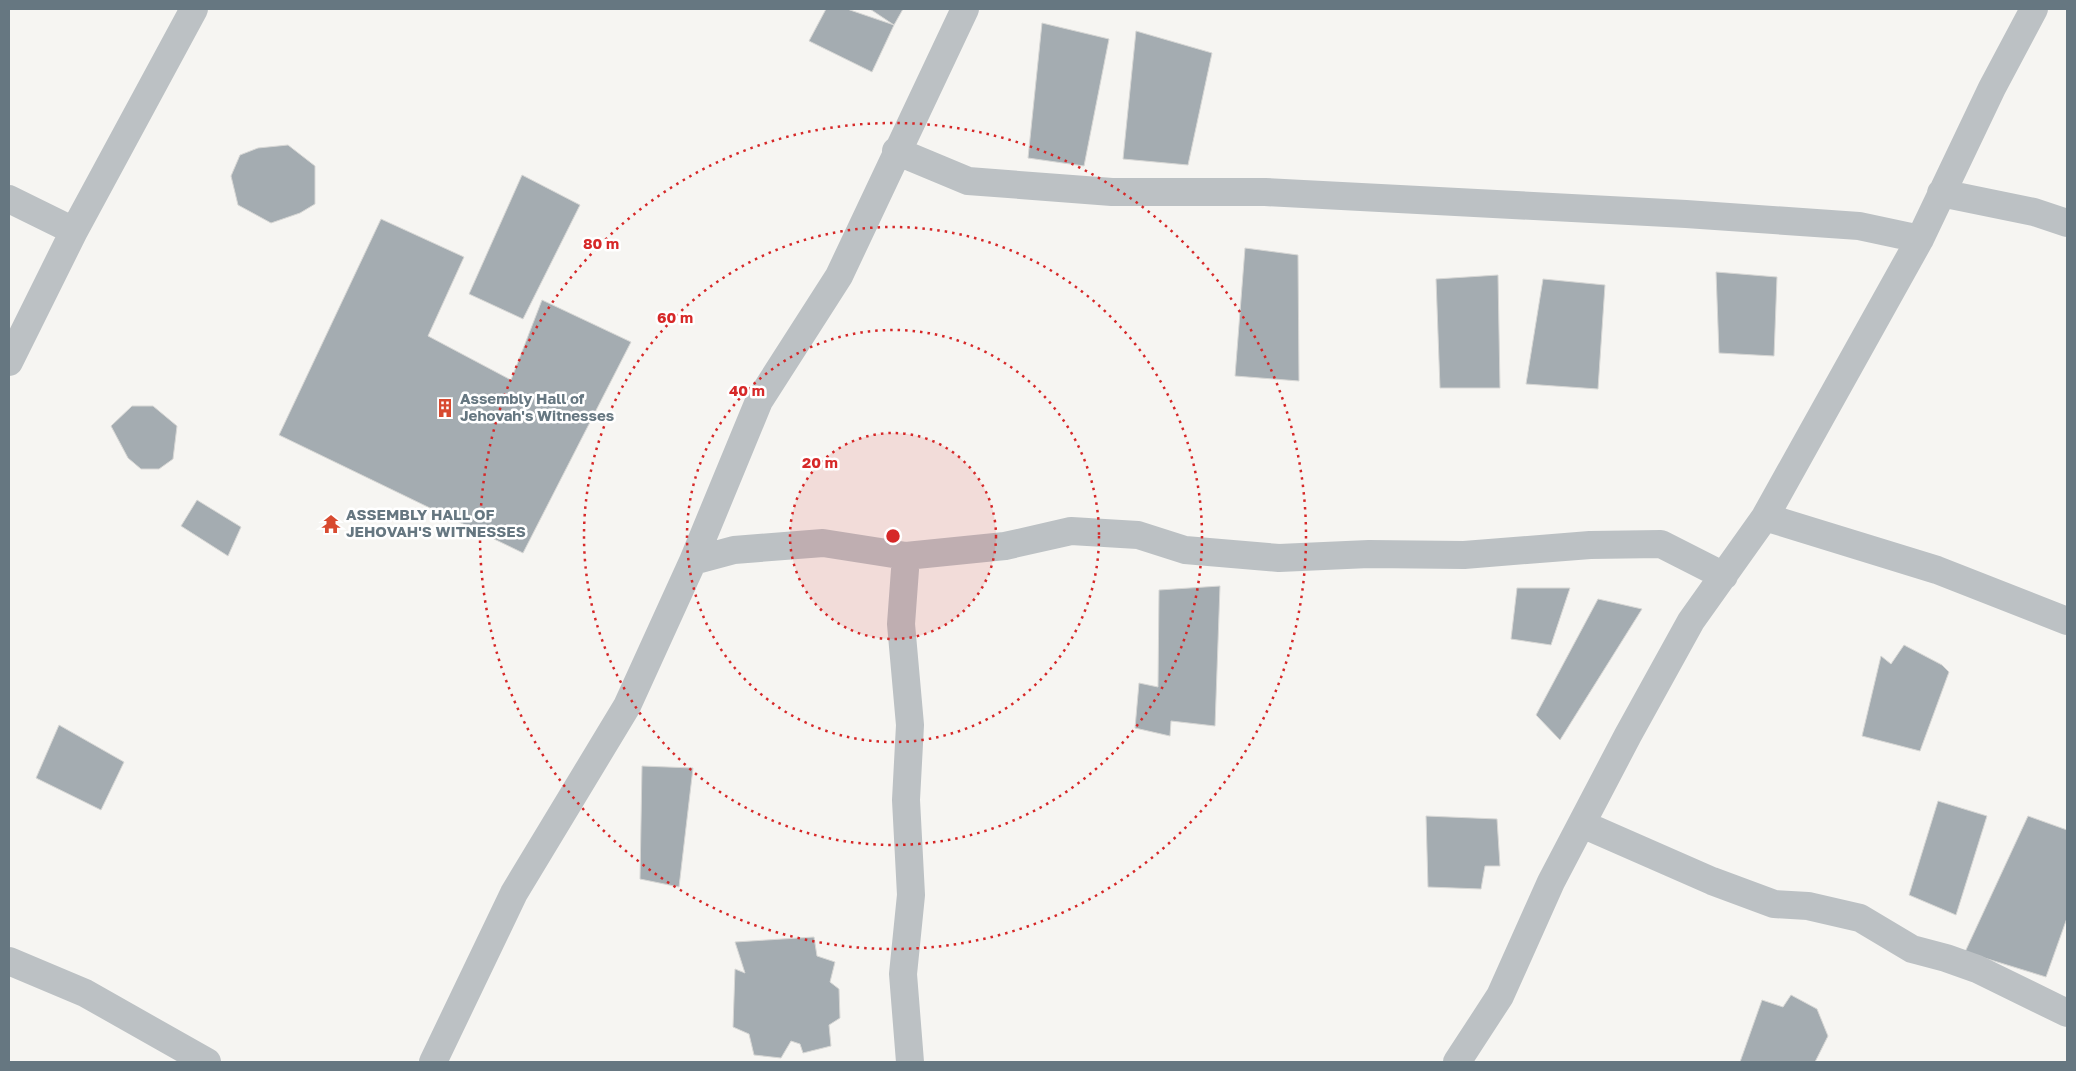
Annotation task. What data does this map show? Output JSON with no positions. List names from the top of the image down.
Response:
{
  "places": {
    "building": ["Assembly Hall of Jehovah's Witnesses"],
    "temple": ["ASSEMBLY HALL OF JEHOVAH'S WITNESSES"]
  },
  "rings": [
    "80 m",
    "60 m",
    "40 m",
    "20 m"
  ]
}
